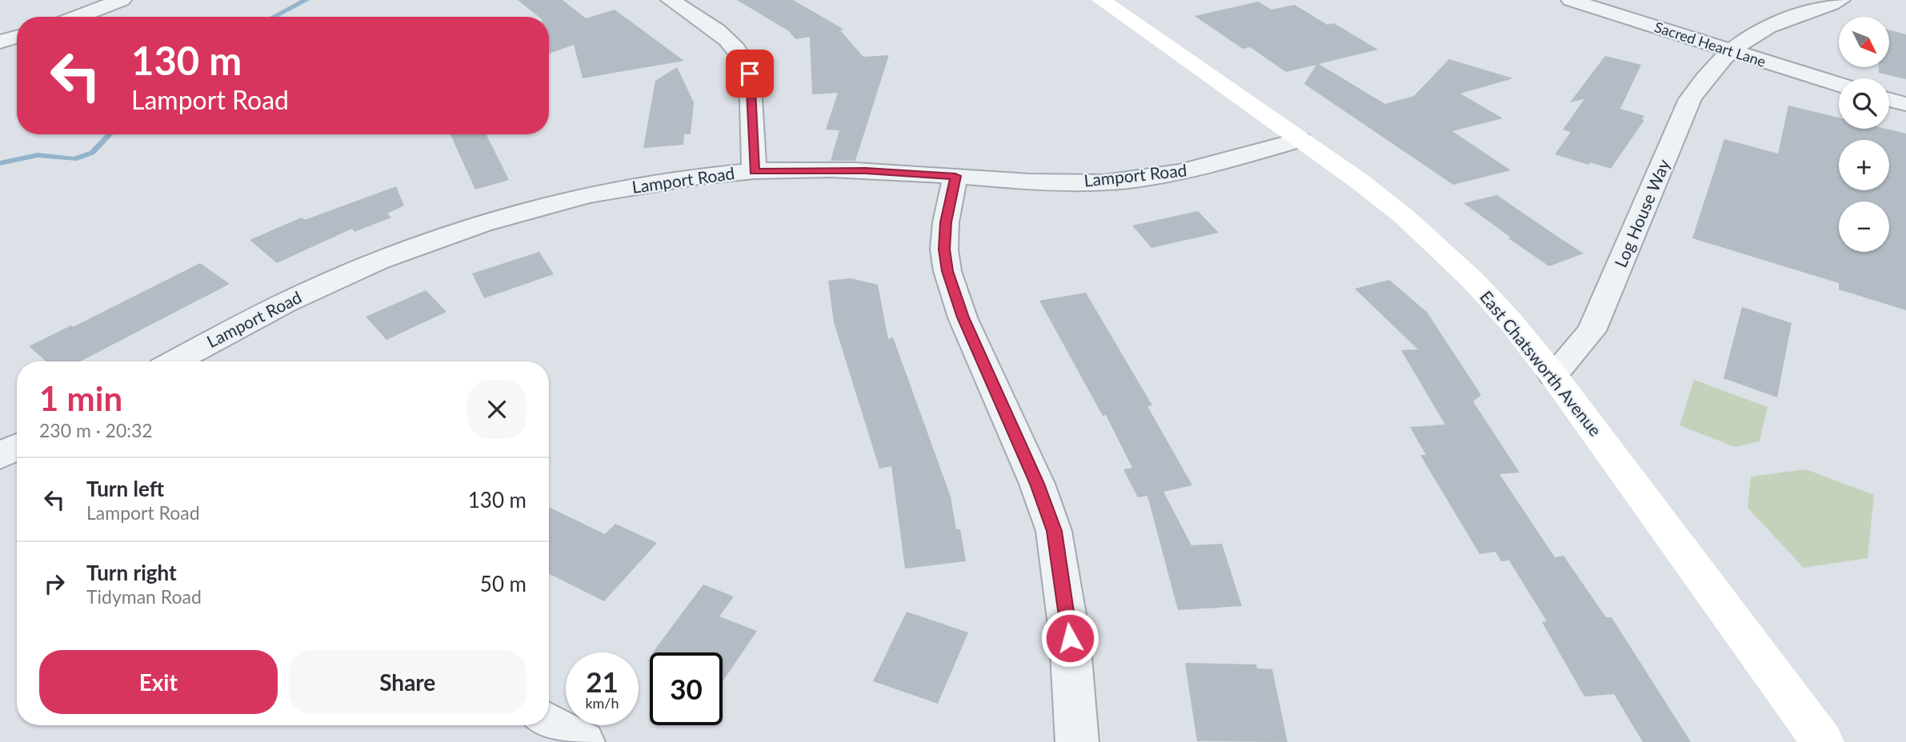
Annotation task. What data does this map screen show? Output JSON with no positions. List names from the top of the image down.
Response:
{
  "streets": {
    "street": [
      "Sacred Heart Lane",
      "Lamport Road",
      "Log House Way",
      "East Chatsworth Avenue"
    ]
  },
  "crossings": [
    ["Sacred Heart Lane", "Log House Way"],
    ["Lamport Road", "East Chatsworth Avenue"],
    ["Log House Way", "East Chatsworth Avenue"]
  ],
  "north": "bottom right",
  "page": {
    "map_buttons": ["+", "−"],
    "turn": ["130 m", "Lamport Road"],
    "heading": ["1 min", "230 m · 20:32"],
    "list": [
      {
        "name": "Turn left",
        "note": "Lamport Road",
        "value": "130 m"
      },
      {
        "name": "Turn right",
        "note": "Tidyman Road",
        "value": "50 m"
      }
    ],
    "buttons": ["Exit", "Share"],
    "speed": "21 km/h",
    "limit": "30"
  }
}
